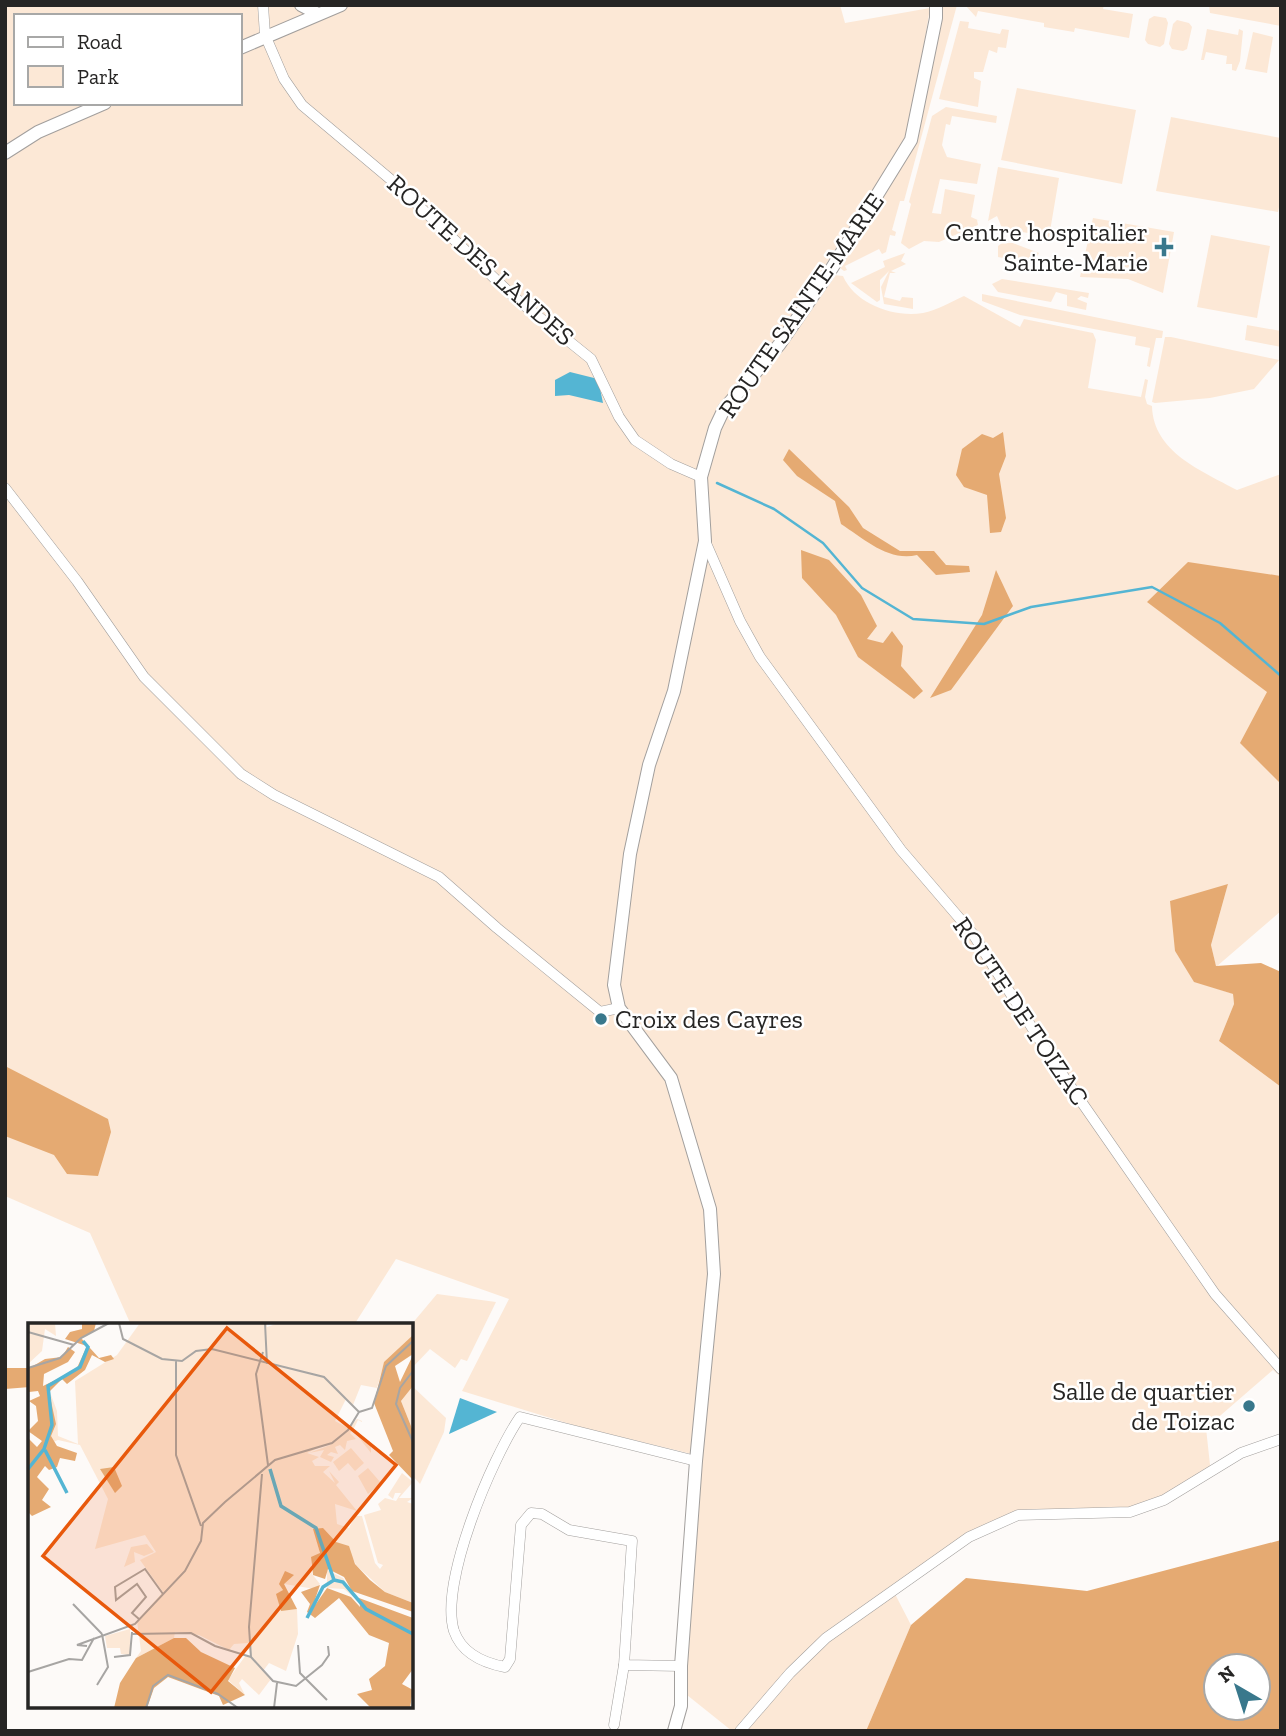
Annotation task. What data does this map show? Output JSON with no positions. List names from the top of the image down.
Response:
{
  "streets": {
    "street": ["ROUTE DES LANDES", "ROUTE SAINTE-MARIE", "ROUTE DE TOIZAC"]
  },
  "crossings": [
    ["ROUTE DES LANDES", "ROUTE SAINTE-MARIE"],
    ["ROUTE SAINTE-MARIE", "ROUTE DE TOIZAC"]
  ],
  "places": {
    "health": ["Centre hospitalier Sainte-Marie"],
    "other": ["Croix des Cayres", "Salle de quartier de Toizac"]
  },
  "legend": ["Road", "Park"],
  "north": "top left"
}
